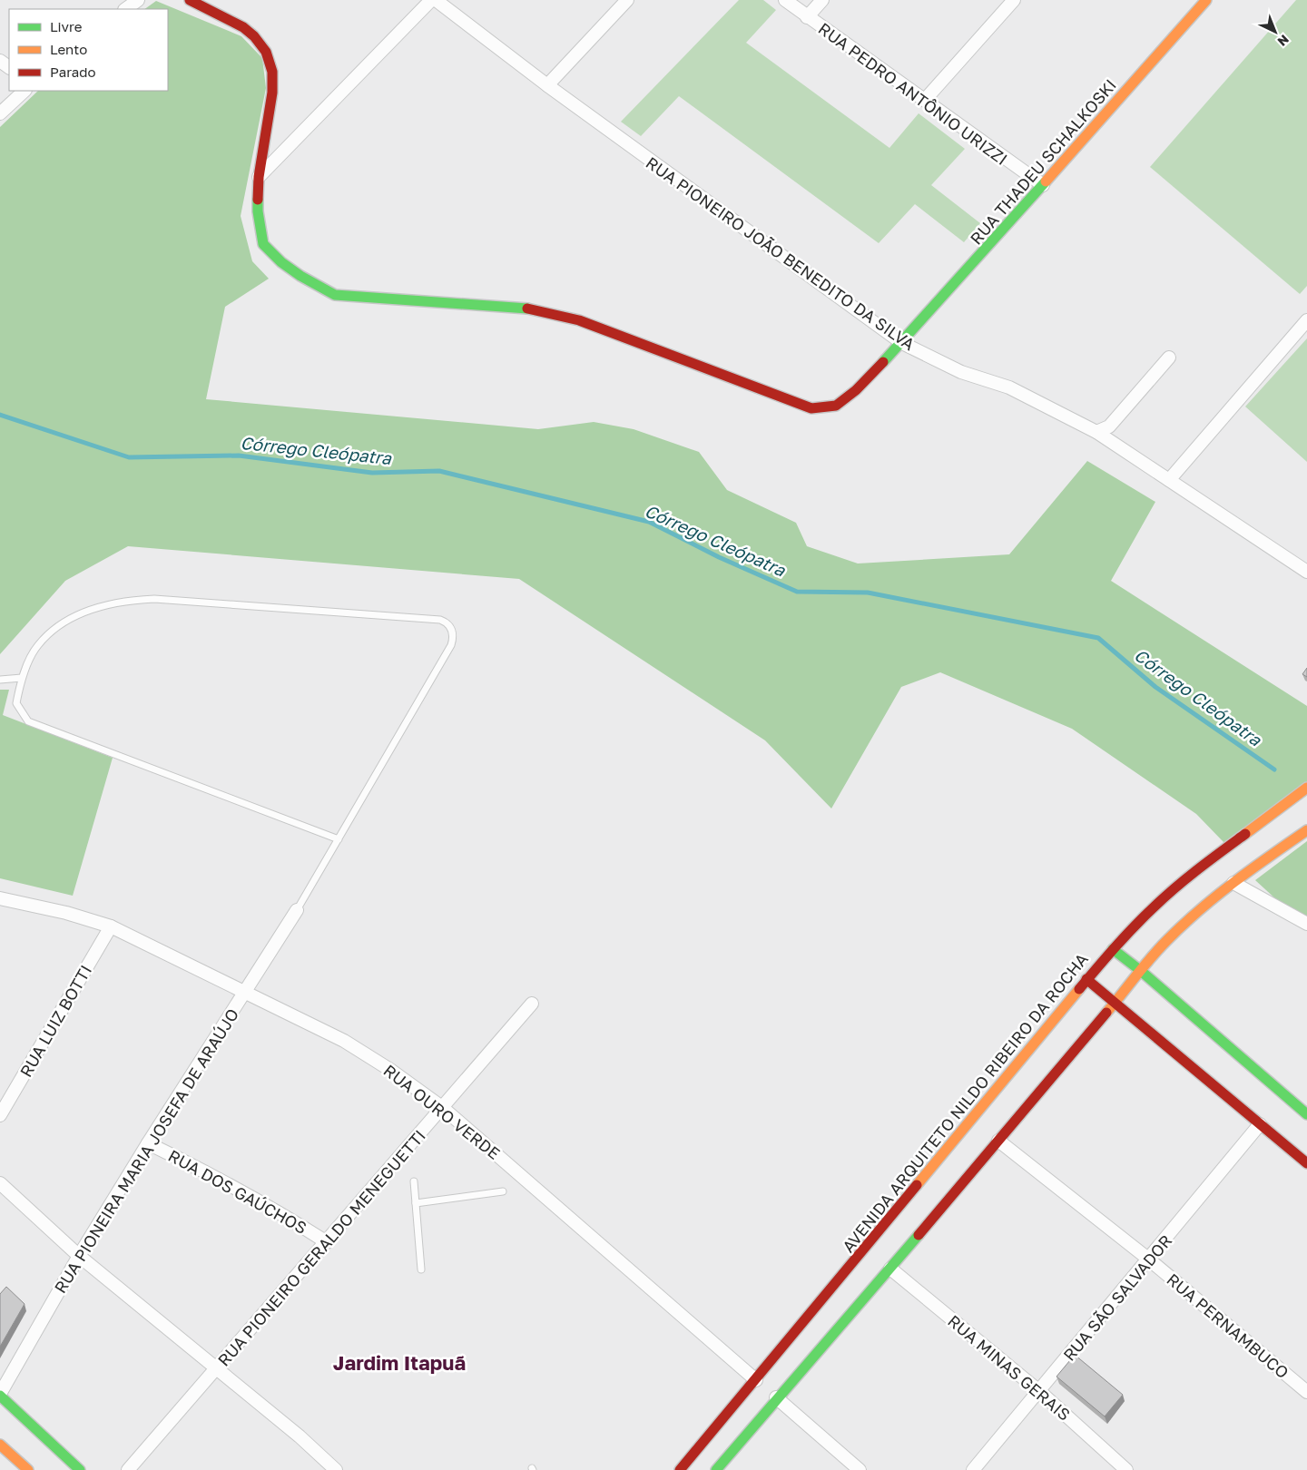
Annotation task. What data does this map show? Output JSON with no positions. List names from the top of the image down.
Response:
{
  "streets": {
    "main road": ["RUA THADEU SCHALKOSKI", "AVENIDA ARQUITETO NILDO RIBEIRO DA ROCHA"],
    "street": [
      "RUA PEDRO ANTÔNIO URIZZI",
      "RUA PIONEIRO JOÃO BENEDITO DA SILVA",
      "RUA LUIZ BOTTI",
      "RUA OURO VERDE",
      "RUA PIONEIRA MARIA JOSEFA DE ARAÚJO",
      "RUA DOS GAÚCHOS",
      "RUA PIONEIRO GERALDO MENEGUETTI",
      "RUA SÃO SALVADOR",
      "RUA PERNAMBUCO",
      "RUA MINAS GERAIS"
    ]
  },
  "crossings": [
    ["RUA PEDRO ANTÔNIO URIZZI", "RUA THADEU SCHALKOSKI"],
    ["RUA THADEU SCHALKOSKI", "RUA PIONEIRO JOÃO BENEDITO DA SILVA"],
    ["RUA LUIZ BOTTI", "RUA OURO VERDE"],
    ["AVENIDA ARQUITETO NILDO RIBEIRO DA ROCHA", "RUA OURO VERDE"],
    ["RUA OURO VERDE", "RUA PIONEIRA MARIA JOSEFA DE ARAÚJO"],
    ["RUA OURO VERDE", "RUA PIONEIRO GERALDO MENEGUETTI"],
    ["RUA PIONEIRA MARIA JOSEFA DE ARAÚJO", "RUA DOS GAÚCHOS"],
    ["RUA DOS GAÚCHOS", "RUA PIONEIRO GERALDO MENEGUETTI"],
    ["RUA SÃO SALVADOR", "RUA PERNAMBUCO"],
    ["RUA SÃO SALVADOR", "RUA MINAS GERAIS"]
  ],
  "districts": ["Jardim Itapuã"],
  "water": ["Córrego Cleópatra"],
  "legend": ["Livre", "Lento", "Parado"],
  "north": "bottom right"
}
